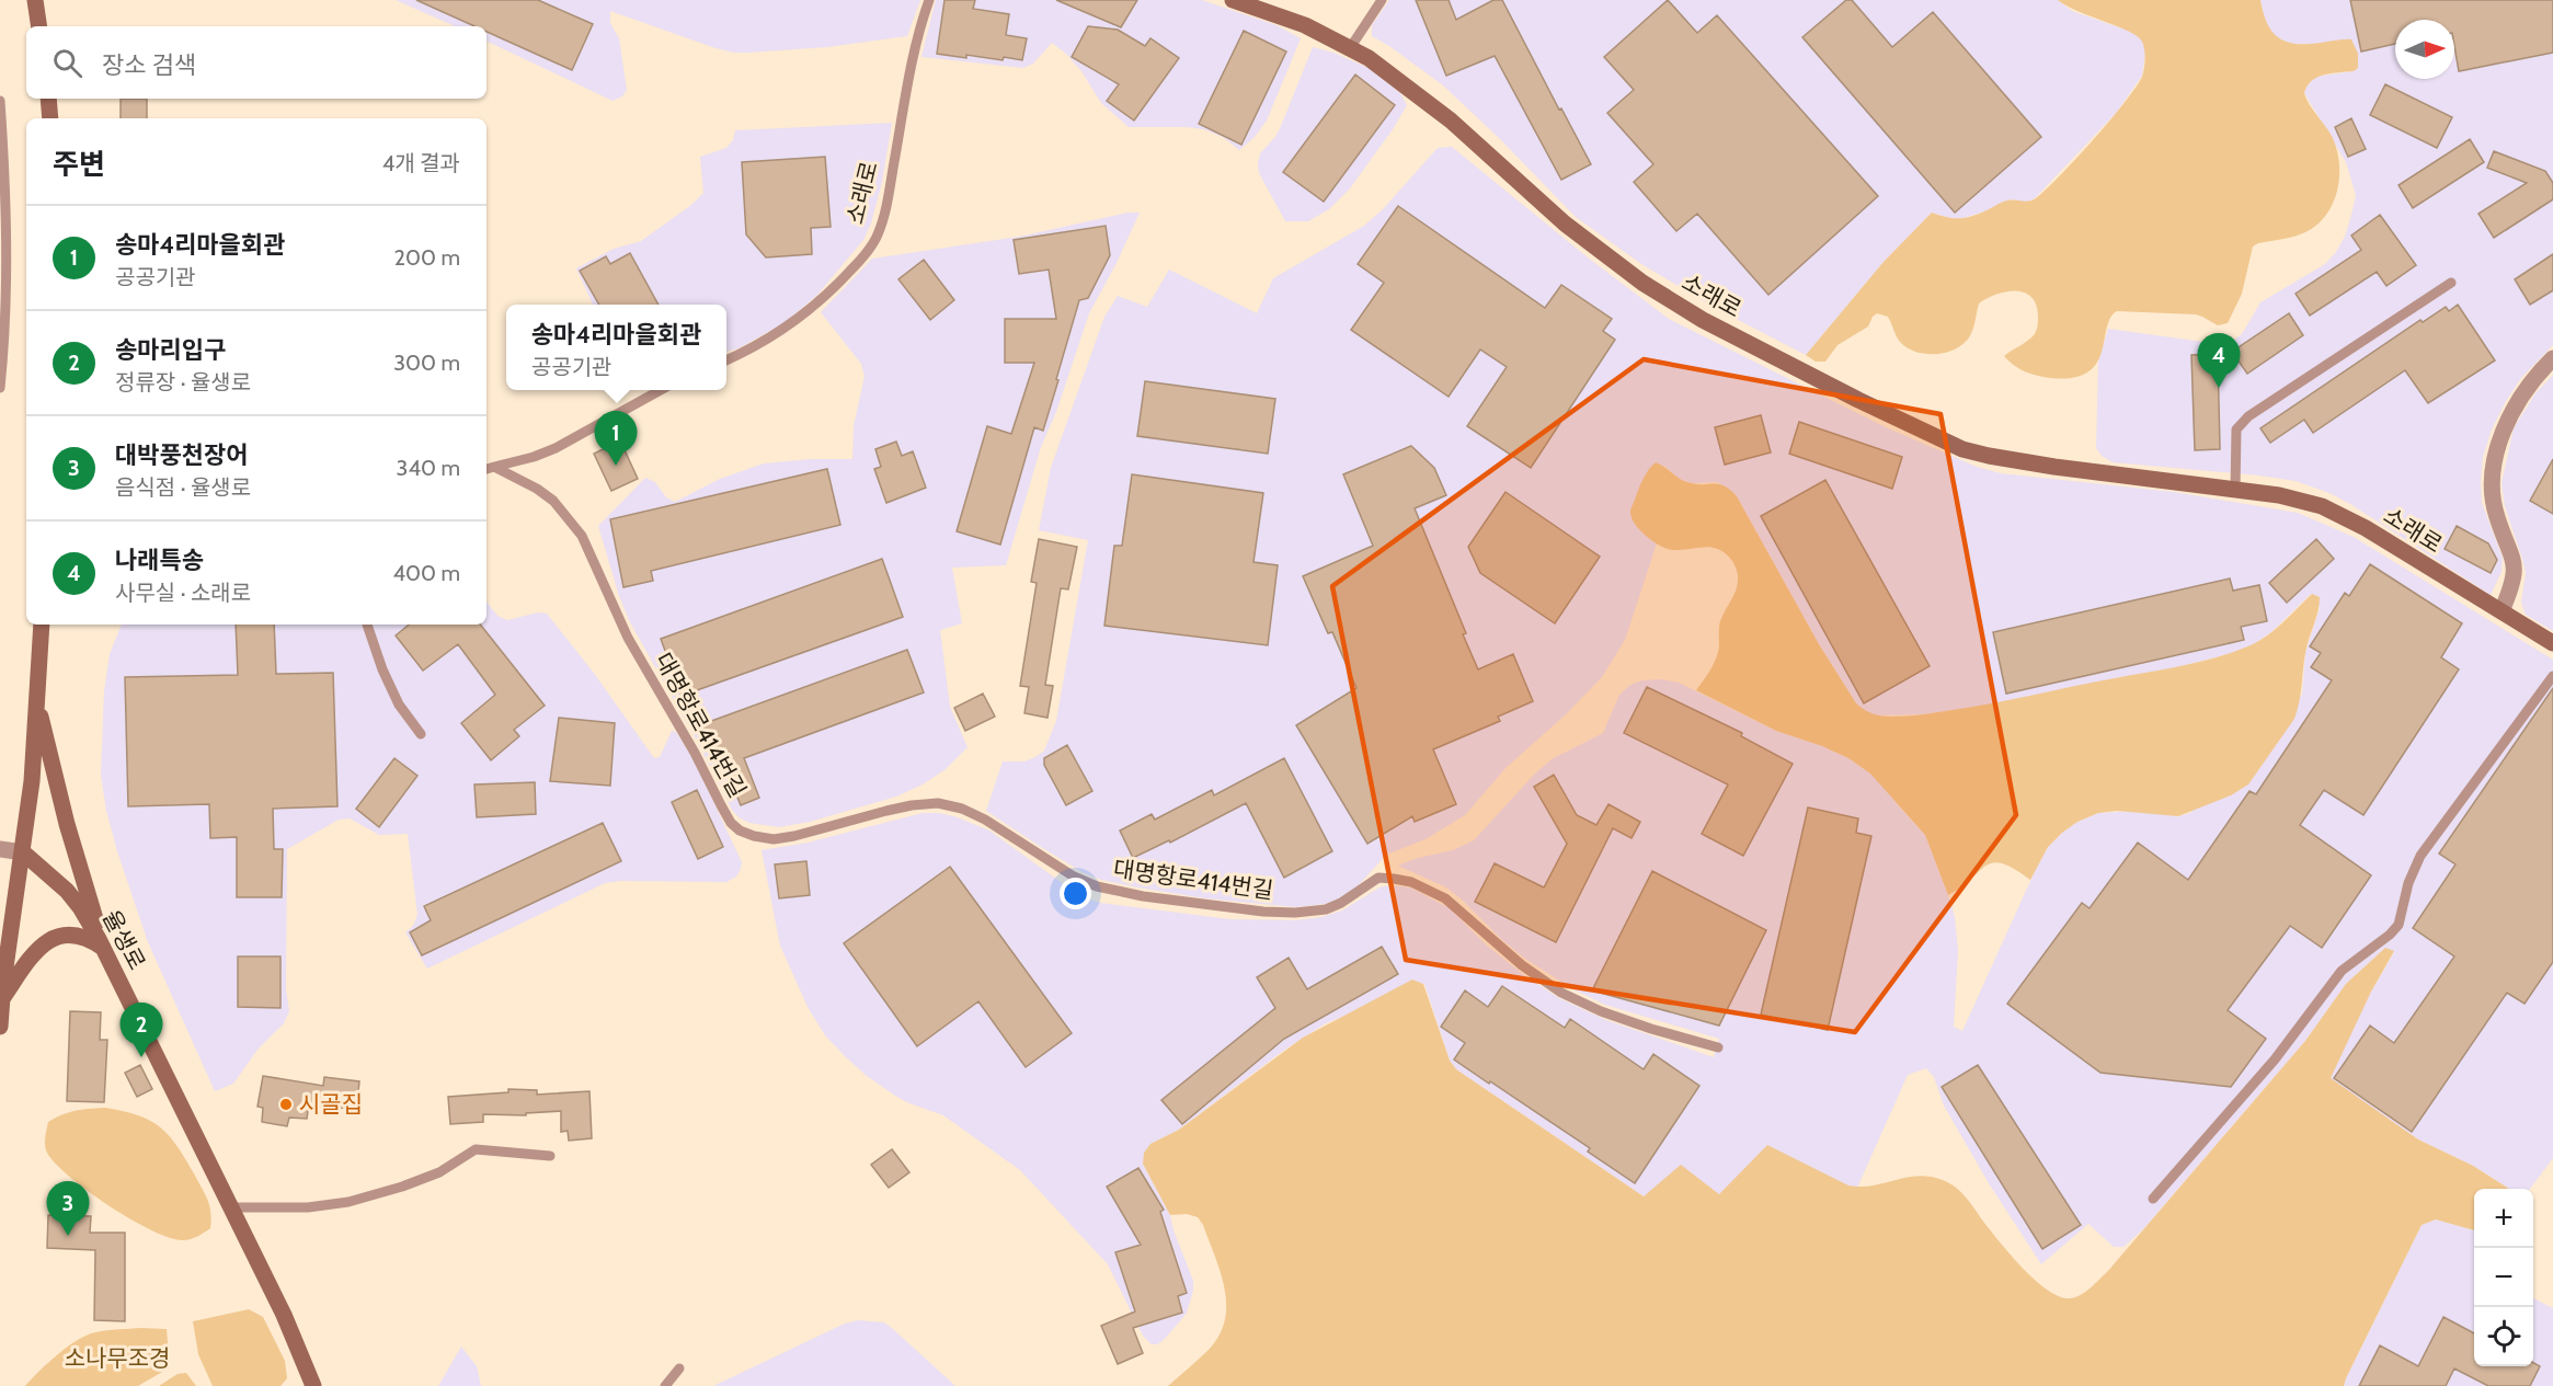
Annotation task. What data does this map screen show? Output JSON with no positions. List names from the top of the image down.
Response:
{
  "streets": {
    "street": ["소래로", "율생로"],
    "lane": ["대명항로414번길"]
  },
  "parks": ["소나무조경"],
  "places": ["시골집"],
  "north": "right",
  "page": {
    "search": "장소 검색",
    "heading": ["주변", "4개 결과"],
    "list": [
      {
        "mark": "1",
        "name": "송마4리마을회관",
        "note": "공공기관",
        "value": "200 m"
      },
      {
        "mark": "2",
        "name": "송마리입구",
        "note": "정류장 · 율생로",
        "value": "300 m"
      },
      {
        "mark": "3",
        "name": "대박풍천장어",
        "note": "음식점 · 율생로",
        "value": "340 m"
      },
      {
        "mark": "4",
        "name": "나래특송",
        "note": "사무실 · 소래로",
        "value": "400 m"
      }
    ],
    "popup": ["송마4리마을회관", "공공기관"],
    "pins": [
      "4",
      "1",
      "2",
      "3"
    ],
    "map_buttons": ["+", "−"]
  }
}
